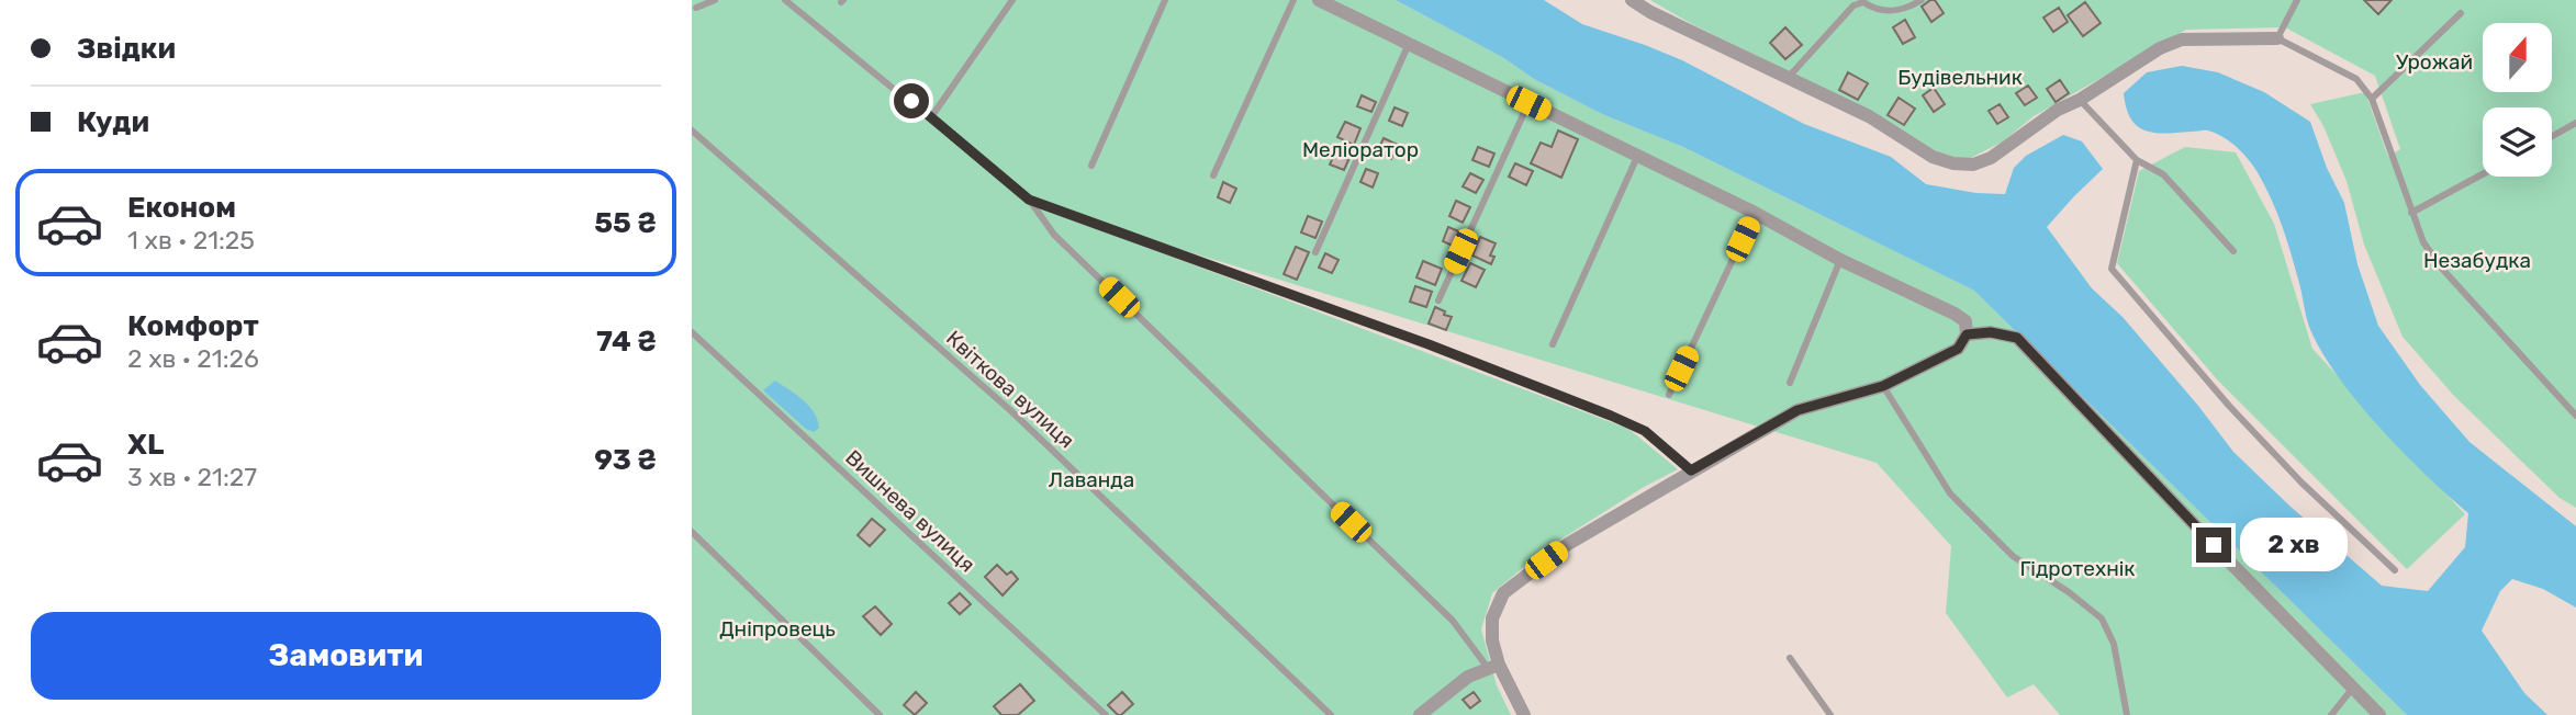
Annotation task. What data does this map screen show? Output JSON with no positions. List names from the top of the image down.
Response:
{
  "streets": {
    "lane": ["Квіткова вулиця", "Вишнева вулиця"]
  },
  "parks": [
    "Урожай",
    "Будівельник",
    "Меліоратор",
    "Незабудка",
    "Лаванда",
    "Гідротехнік",
    "Дніпровець"
  ],
  "north": "top",
  "page": {
    "banner": ["Звідки", "Куди"],
    "list": [
      {
        "name": "Економ",
        "note": "1 хв · 21:25",
        "value": "55 ₴"
      },
      {
        "name": "Комфорт",
        "note": "2 хв · 21:26",
        "value": "74 ₴"
      },
      {
        "name": "XL",
        "note": "3 хв · 21:27",
        "value": "93 ₴"
      }
    ],
    "bubble": "2 хв",
    "buttons": "Замовити"
  }
}
